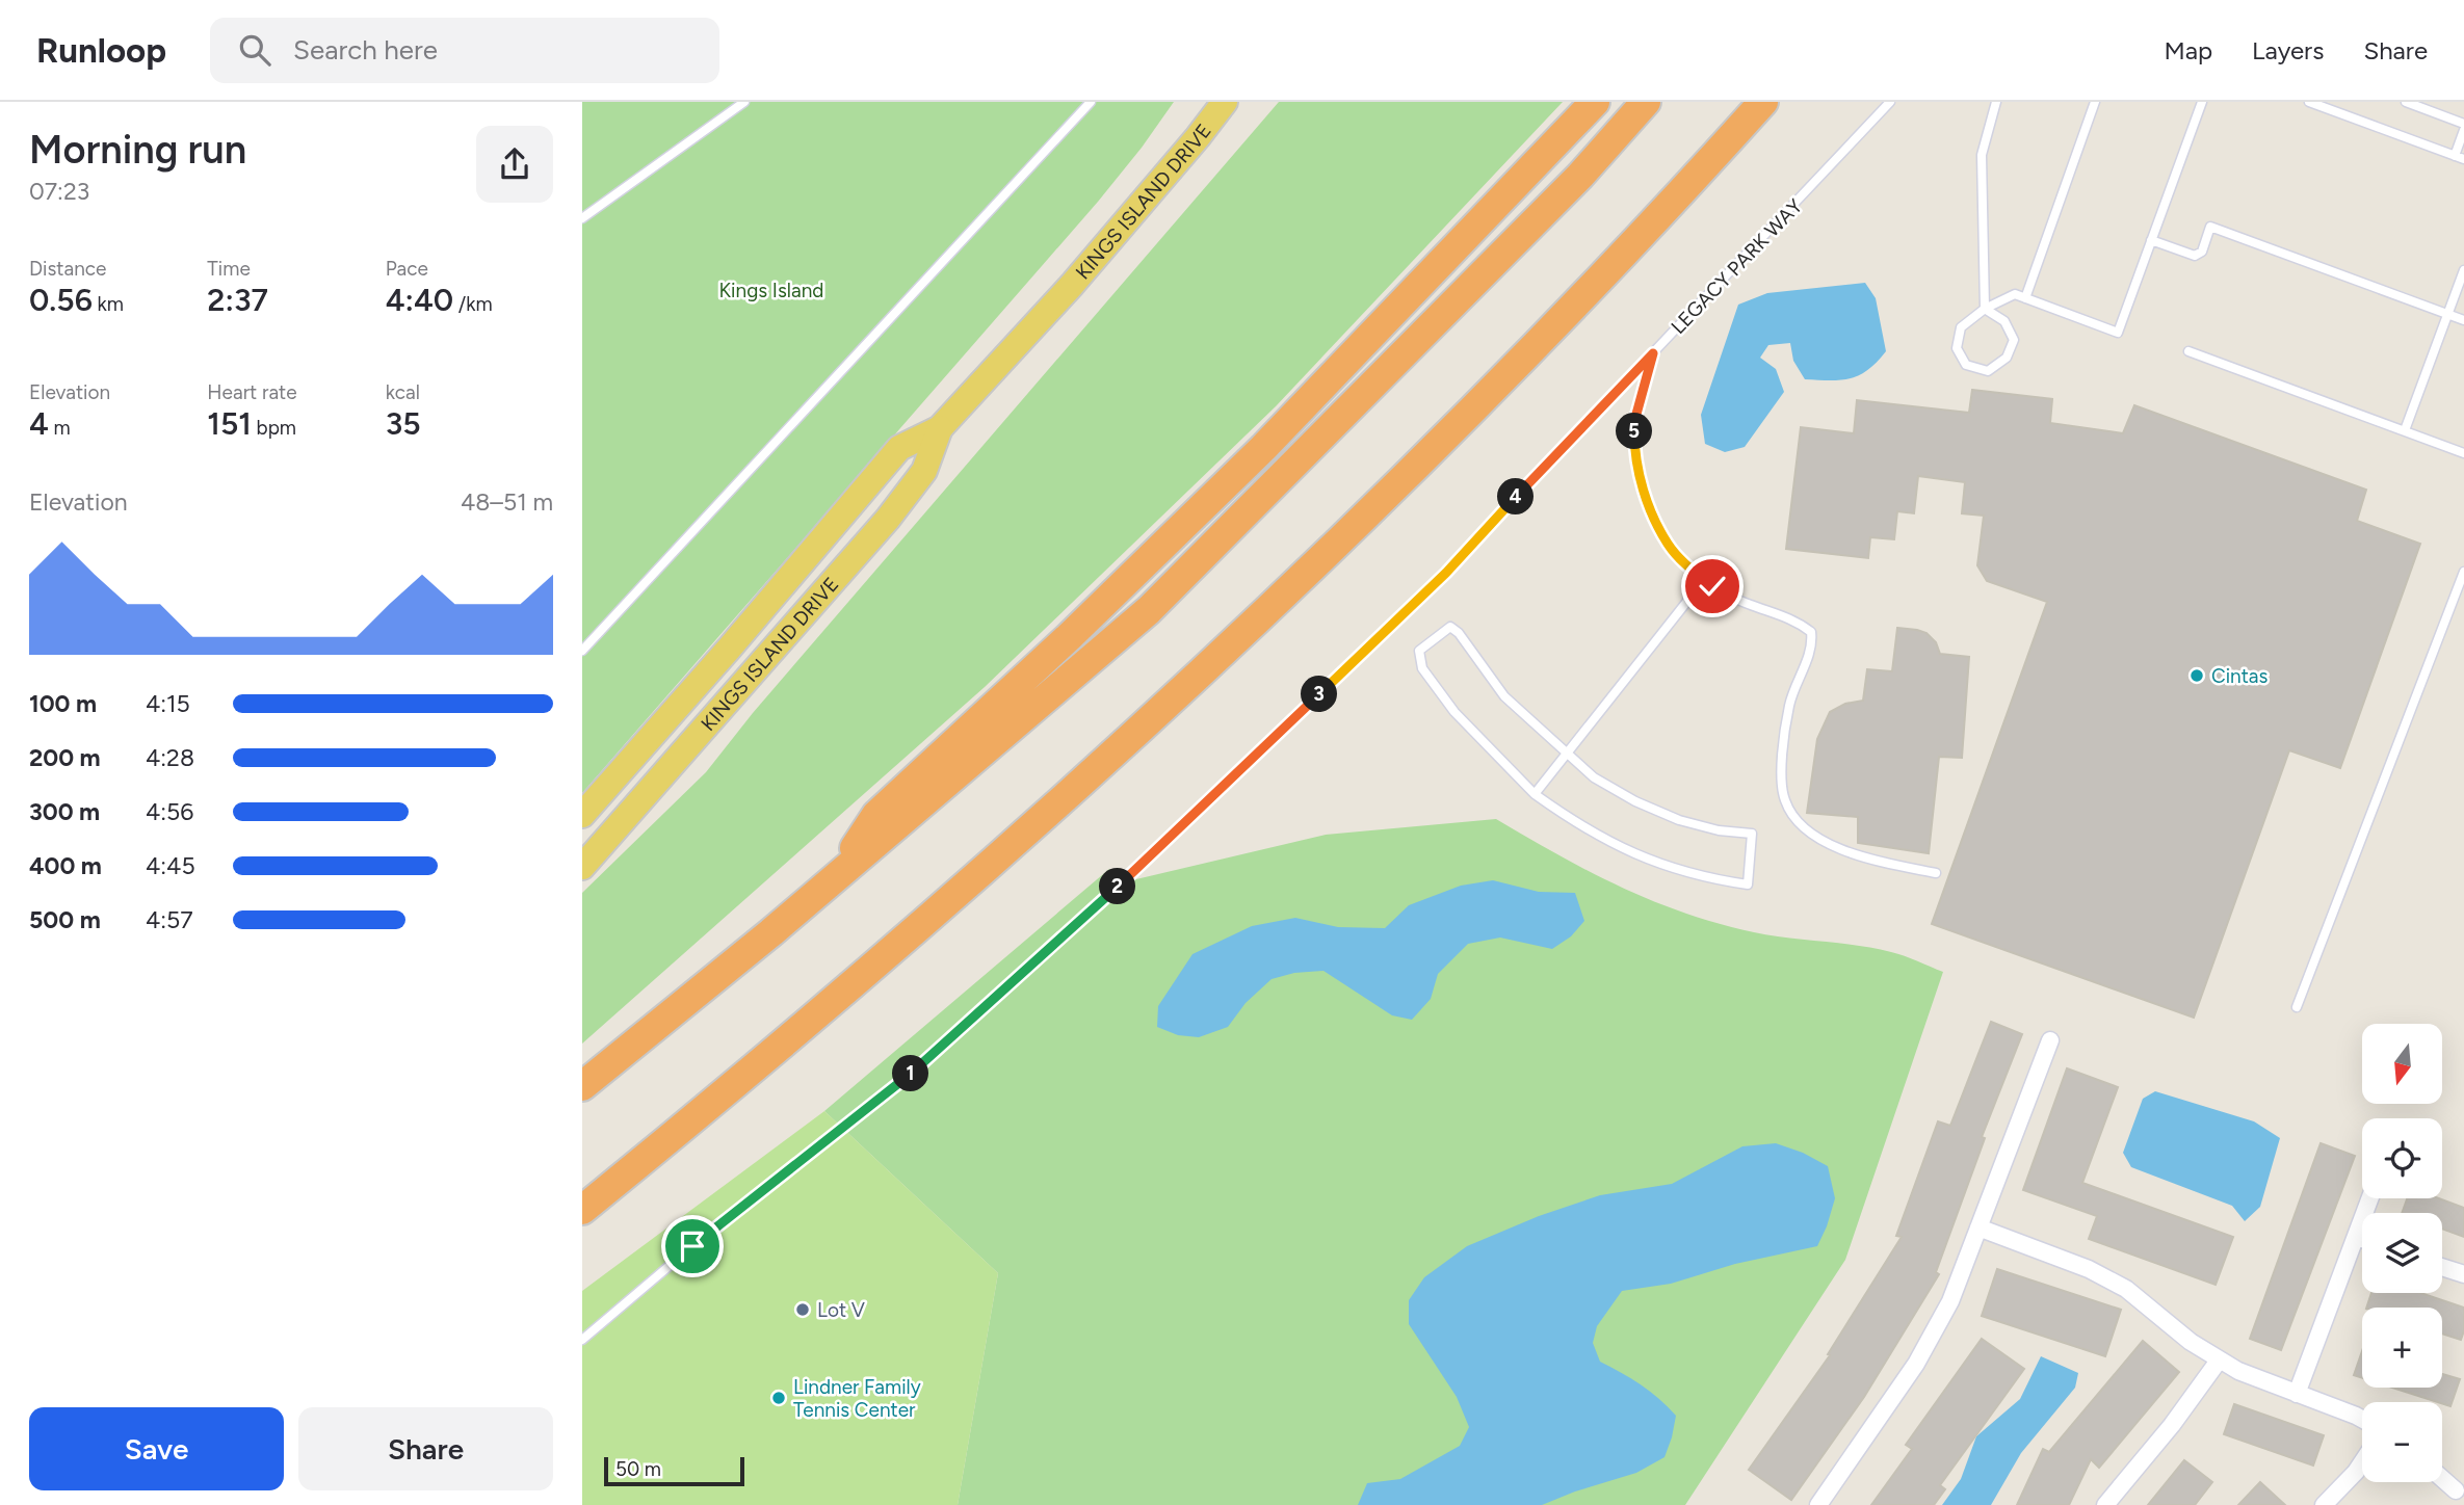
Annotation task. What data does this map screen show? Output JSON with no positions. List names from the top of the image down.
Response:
{
  "streets": {
    "main road": ["KINGS ISLAND DRIVE"],
    "lane": ["LEGACY PARK WAY"]
  },
  "parks": ["Kings Island"],
  "places": ["Cintas", "Lot V", "Lindner Family Tennis Center"],
  "scale_bar": "50 m",
  "north": "bottom",
  "page": {
    "header": "Runloop",
    "search": "Search here",
    "nav": ["Map", "Layers", "Share"],
    "heading": ["Morning run", "07:23"],
    "stats": [
      ["Distance", "0.56 km"],
      ["Time", "2:37"],
      ["Pace", "4:40 /km"],
      ["Elevation", "4 m"],
      ["Heart rate", "151 bpm"],
      ["kcal", "35"]
    ],
    "pins": [
      "5",
      "4",
      "3",
      "2",
      "1"
    ],
    "chart": ["Elevation", "48–51 m"],
    "list": [
      {
        "name": "100 m",
        "note": "4:15"
      },
      {
        "name": "200 m",
        "note": "4:28"
      },
      {
        "name": "300 m",
        "note": "4:56"
      },
      {
        "name": "400 m",
        "note": "4:45"
      },
      {
        "name": "500 m",
        "note": "4:57"
      }
    ],
    "map_buttons": ["+", "−"],
    "buttons": ["Save", "Share"],
    "scale": "50 m"
  }
}
